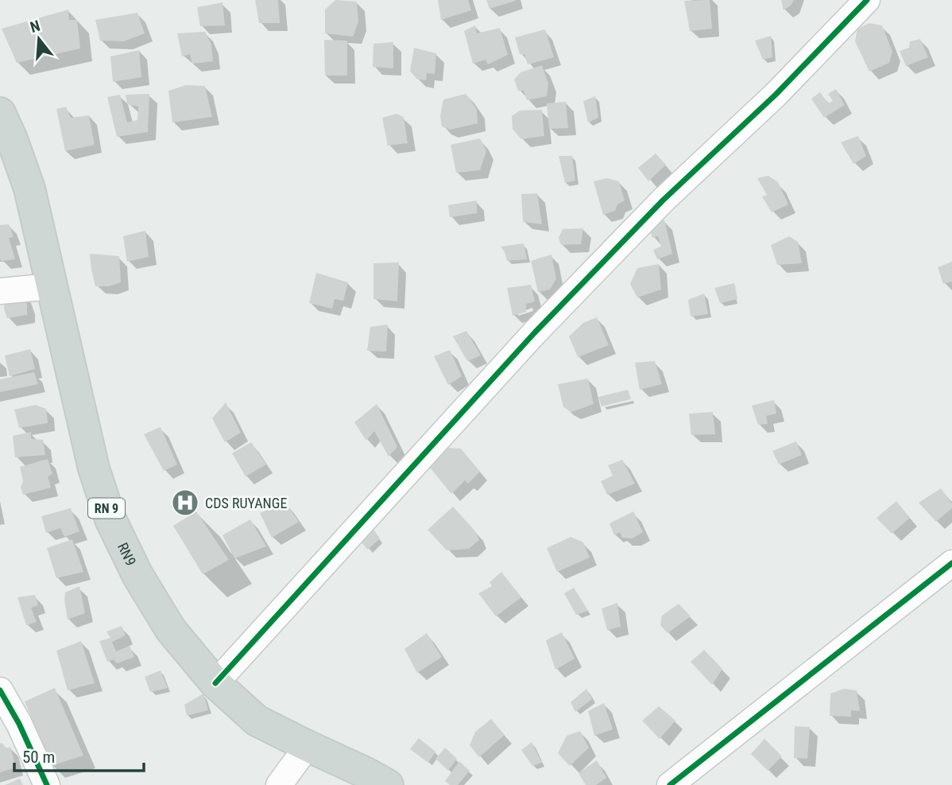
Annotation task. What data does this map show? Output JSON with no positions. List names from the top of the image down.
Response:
{
  "streets": {
    "main road": ["RN 9", "RN9"]
  },
  "places": {
    "hospital": ["CDS RUYANGE"]
  },
  "scale_bar": "50 m",
  "north": "top"
}
